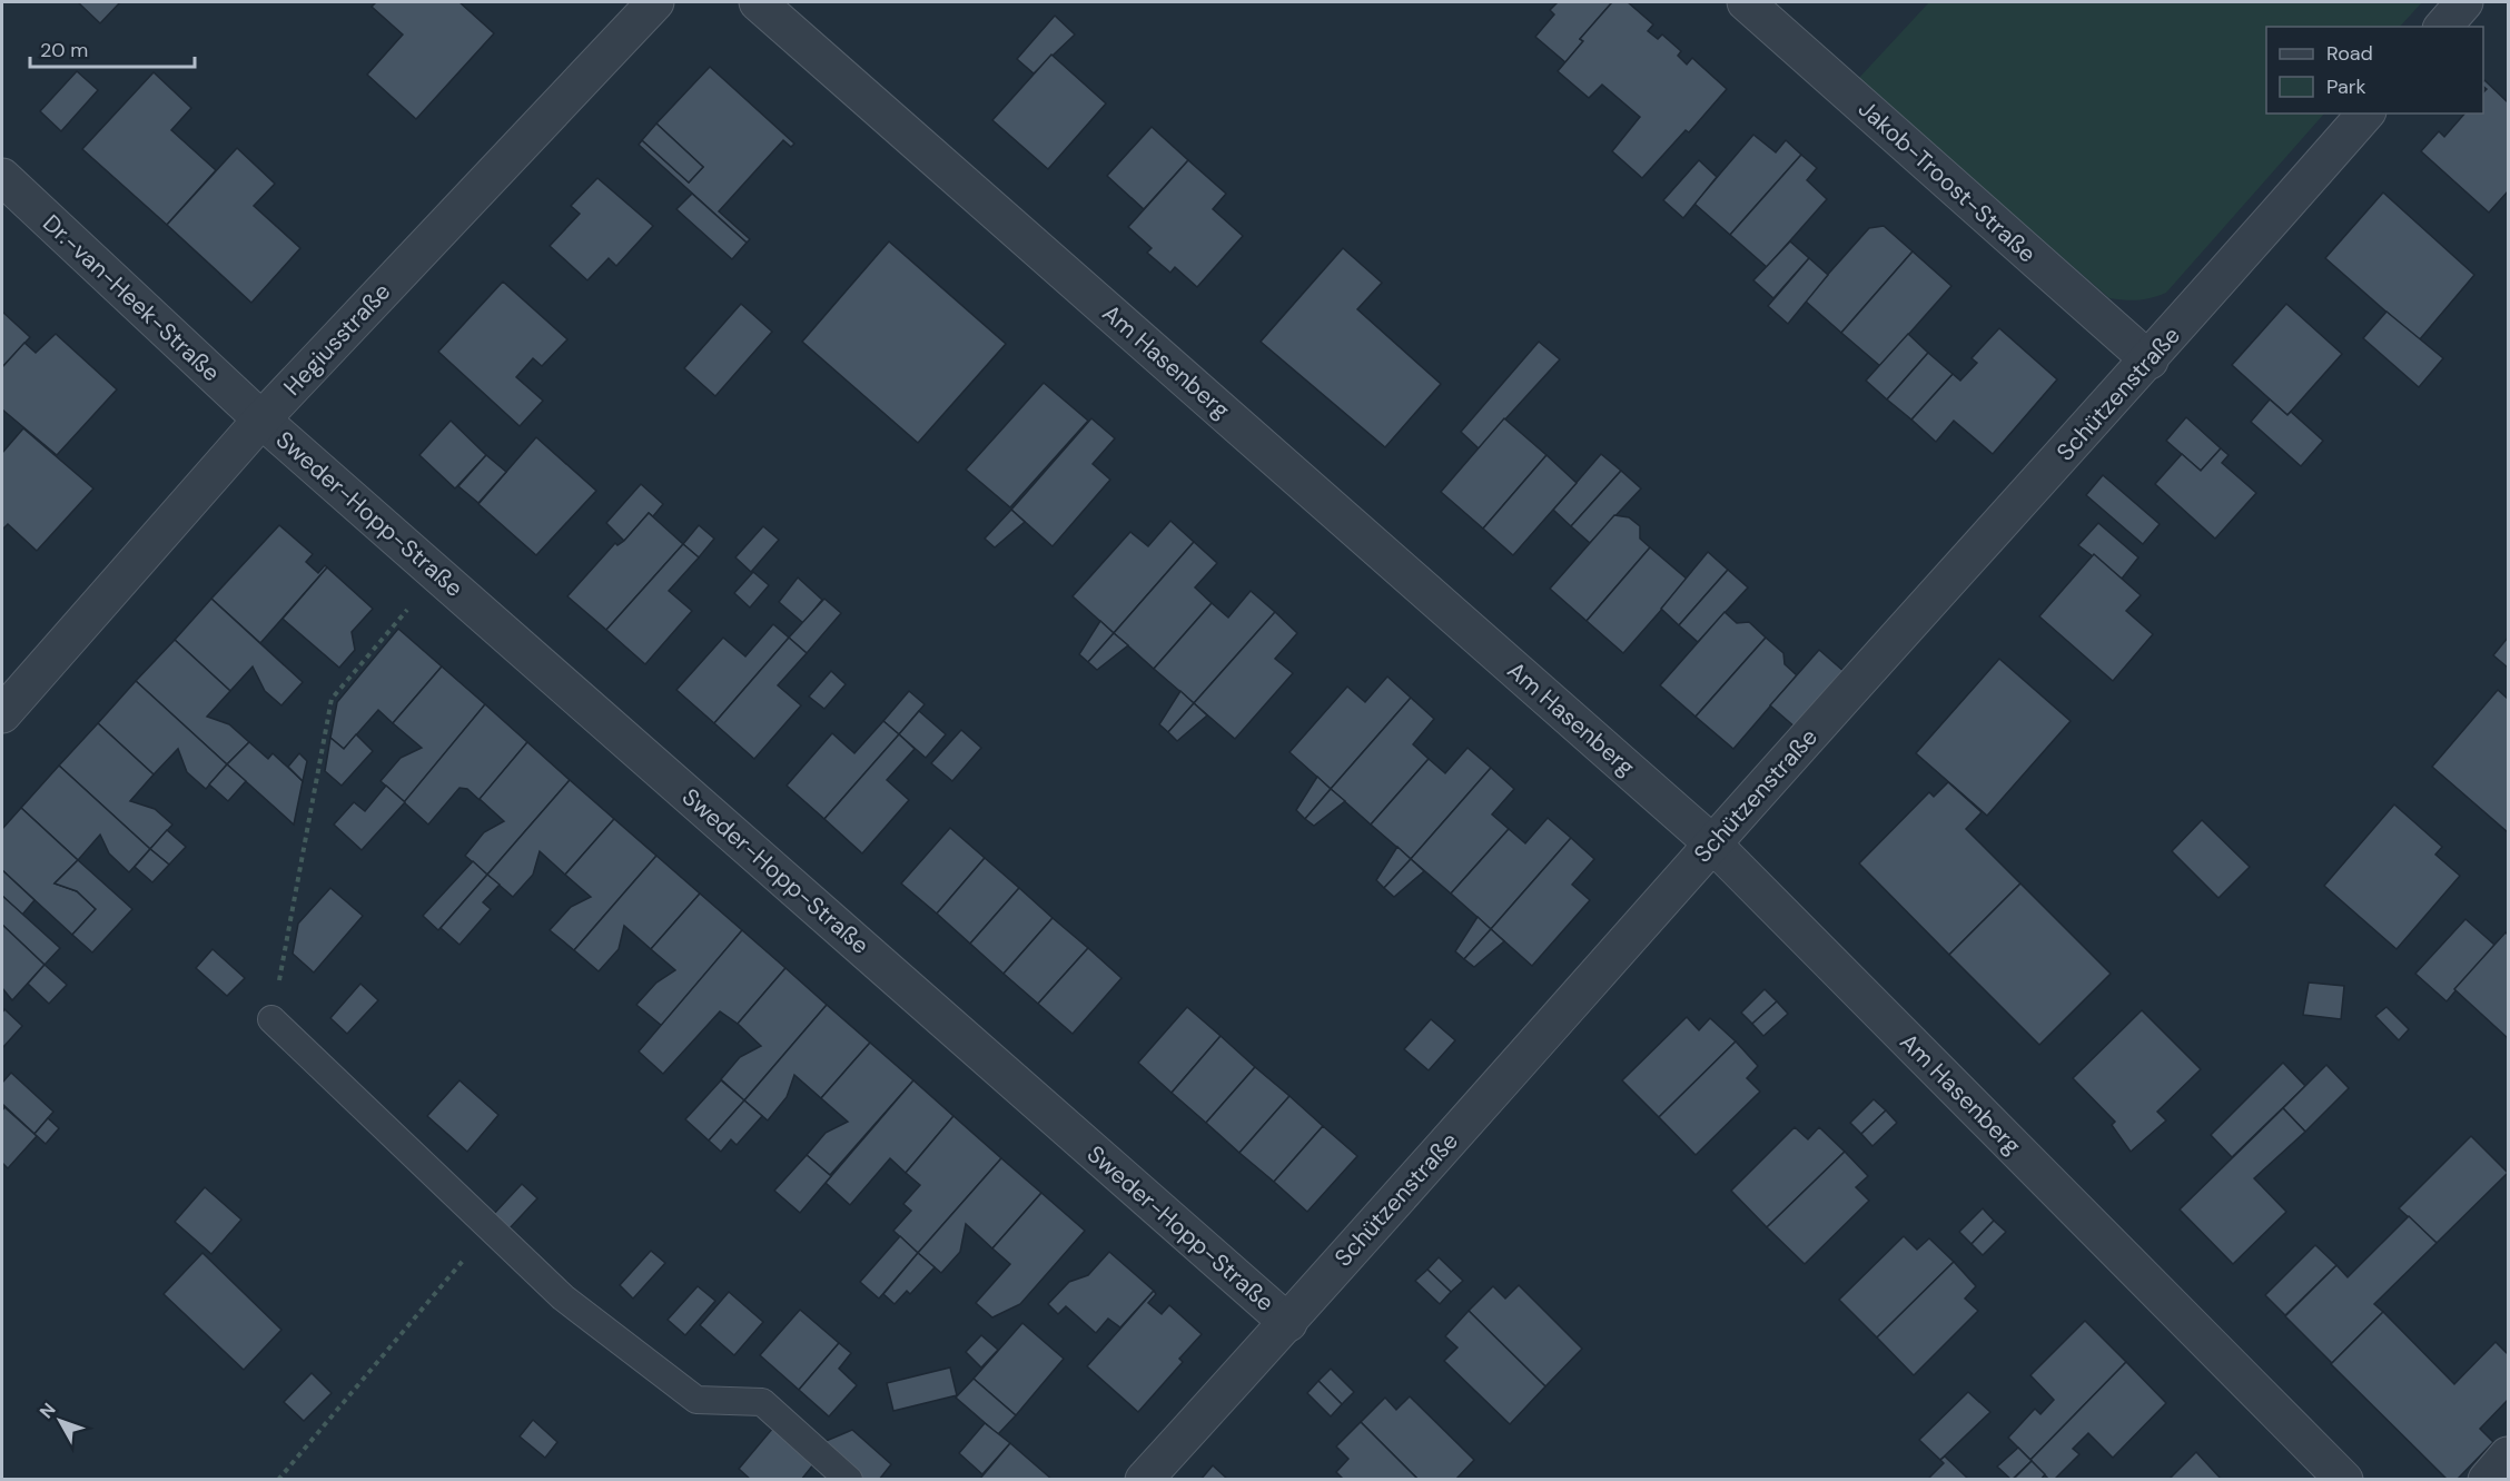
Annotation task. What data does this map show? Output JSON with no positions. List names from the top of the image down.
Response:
{
  "streets": {
    "street": [
      "Jakob-Troost-Straße",
      "Dr.-van-Heek-Straße",
      "Hegiusstraße",
      "Am Hasenberg",
      "Schützenstraße",
      "Sweder-Hopp-Straße"
    ]
  },
  "crossings": [
    ["Jakob-Troost-Straße", "Schützenstraße"],
    ["Dr.-van-Heek-Straße", "Hegiusstraße"],
    ["Dr.-van-Heek-Straße", "Sweder-Hopp-Straße"],
    ["Hegiusstraße", "Sweder-Hopp-Straße"],
    ["Am Hasenberg", "Schützenstraße"],
    ["Schützenstraße", "Sweder-Hopp-Straße"]
  ],
  "legend": ["Road", "Park"],
  "scale_bar": "20 m",
  "north": "top left"
}
